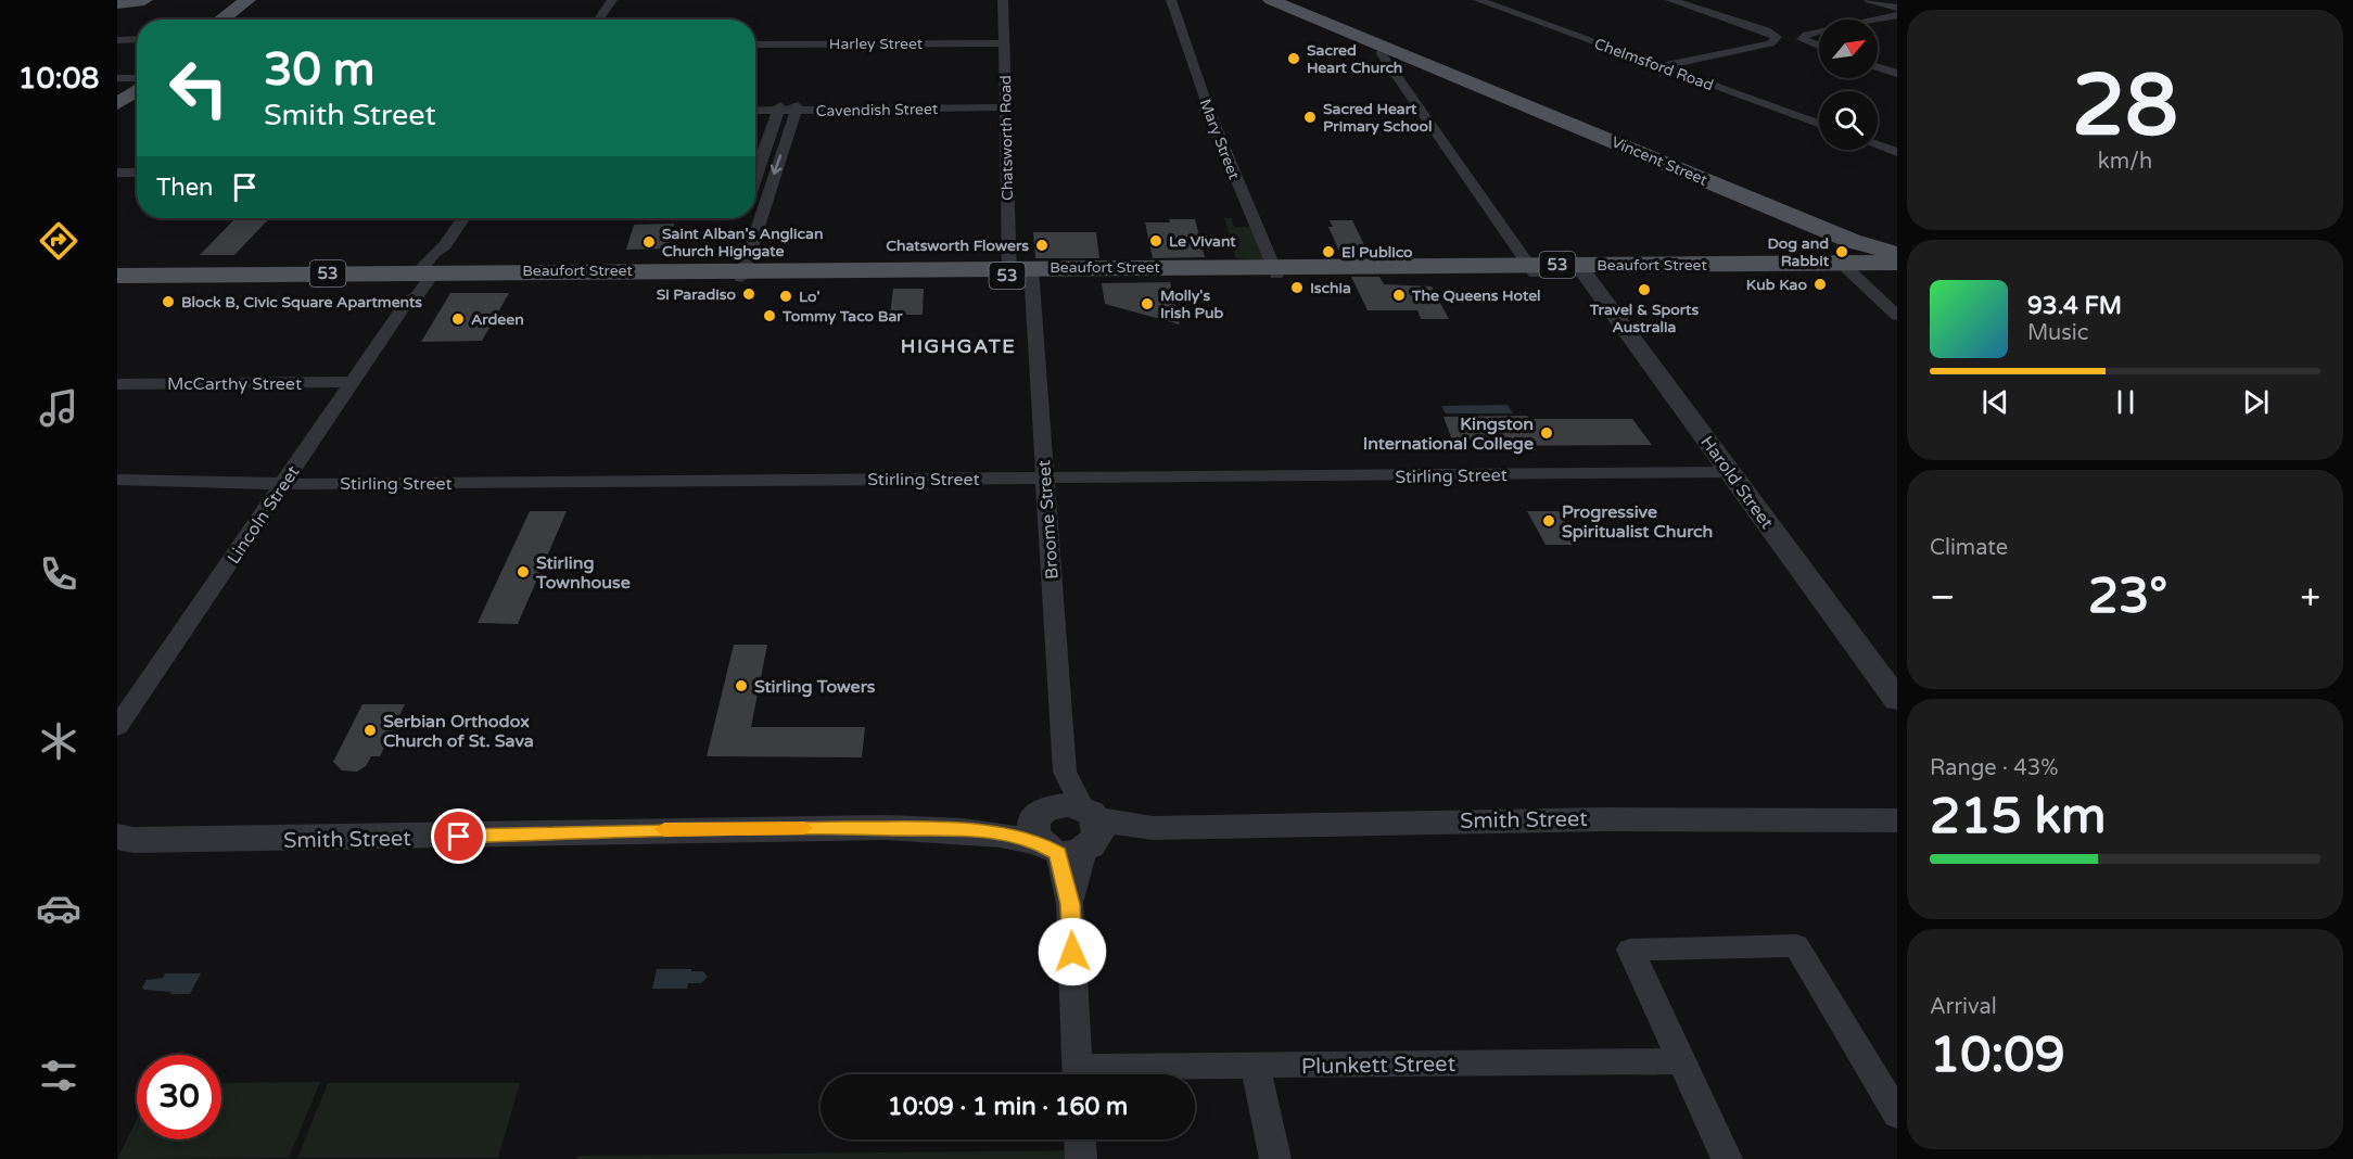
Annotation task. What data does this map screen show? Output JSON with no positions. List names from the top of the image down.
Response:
{
  "streets": {
    "main road": ["Vincent Street", "53", "Beaufort Street"],
    "street": [
      "Harley Street",
      "Chelmsford Road",
      "Cavendish Street",
      "Chatsworth Road",
      "Mary Street",
      "McCarthy Street",
      "Stirling Street",
      "Harold Street",
      "Lincoln Street",
      "Broome Street",
      "Smith Street",
      "Plunkett Street"
    ]
  },
  "crossings": [
    ["Harley Street", "Chatsworth Road"],
    ["Cavendish Street", "Chatsworth Road"],
    ["Chatsworth Road", "Beaufort Street"],
    ["Chatsworth Road", "Broome Street"],
    ["Mary Street", "Beaufort Street"],
    ["Vincent Street", "Beaufort Street"],
    ["Beaufort Street", "Harold Street"],
    ["Beaufort Street", "Lincoln Street"],
    ["Beaufort Street", "Broome Street"],
    ["McCarthy Street", "Lincoln Street"],
    ["Stirling Street", "Harold Street"],
    ["Stirling Street", "Lincoln Street"],
    ["Stirling Street", "Broome Street"],
    ["Broome Street", "Smith Street"]
  ],
  "districts": ["HIGHGATE"],
  "places": [
    "Sacred Heart Church",
    "Sacred Heart Primary School",
    "Le Vivant",
    "Saint Alban's Anglican Church Highgate",
    "Chatsworth Flowers",
    "El Publico",
    "Dog and Rabbit",
    "Kub Kao",
    "Ischia",
    "Travel & Sports Australia",
    "Si Paradiso",
    "The Queens Hotel",
    "Lo'",
    "Block B, Civic Square Apartments",
    "Molly's Irish Pub",
    "Tommy Taco Bar",
    "Ardeen",
    "Kingston International College",
    "Progressive Spiritualist Church",
    "Stirling Townhouse",
    "Stirling Towers",
    "Serbian Orthodox Church of St. Sava"
  ],
  "north": "top right",
  "page": {
    "tabs": "10:08",
    "tile": [
      ["28", "km/h"],
      "Climate",
      ["Range · 43%", "215 km"],
      ["Arrival", "10:09"]
    ],
    "turn": ["30 m", "Smith Street"],
    "then": "Then",
    "song": ["93.4 FM", "Music"],
    "heat": ["−", "23°", "+"],
    "limit": "30",
    "trip": "10:09 · 1 min · 160 m"
  }
}
